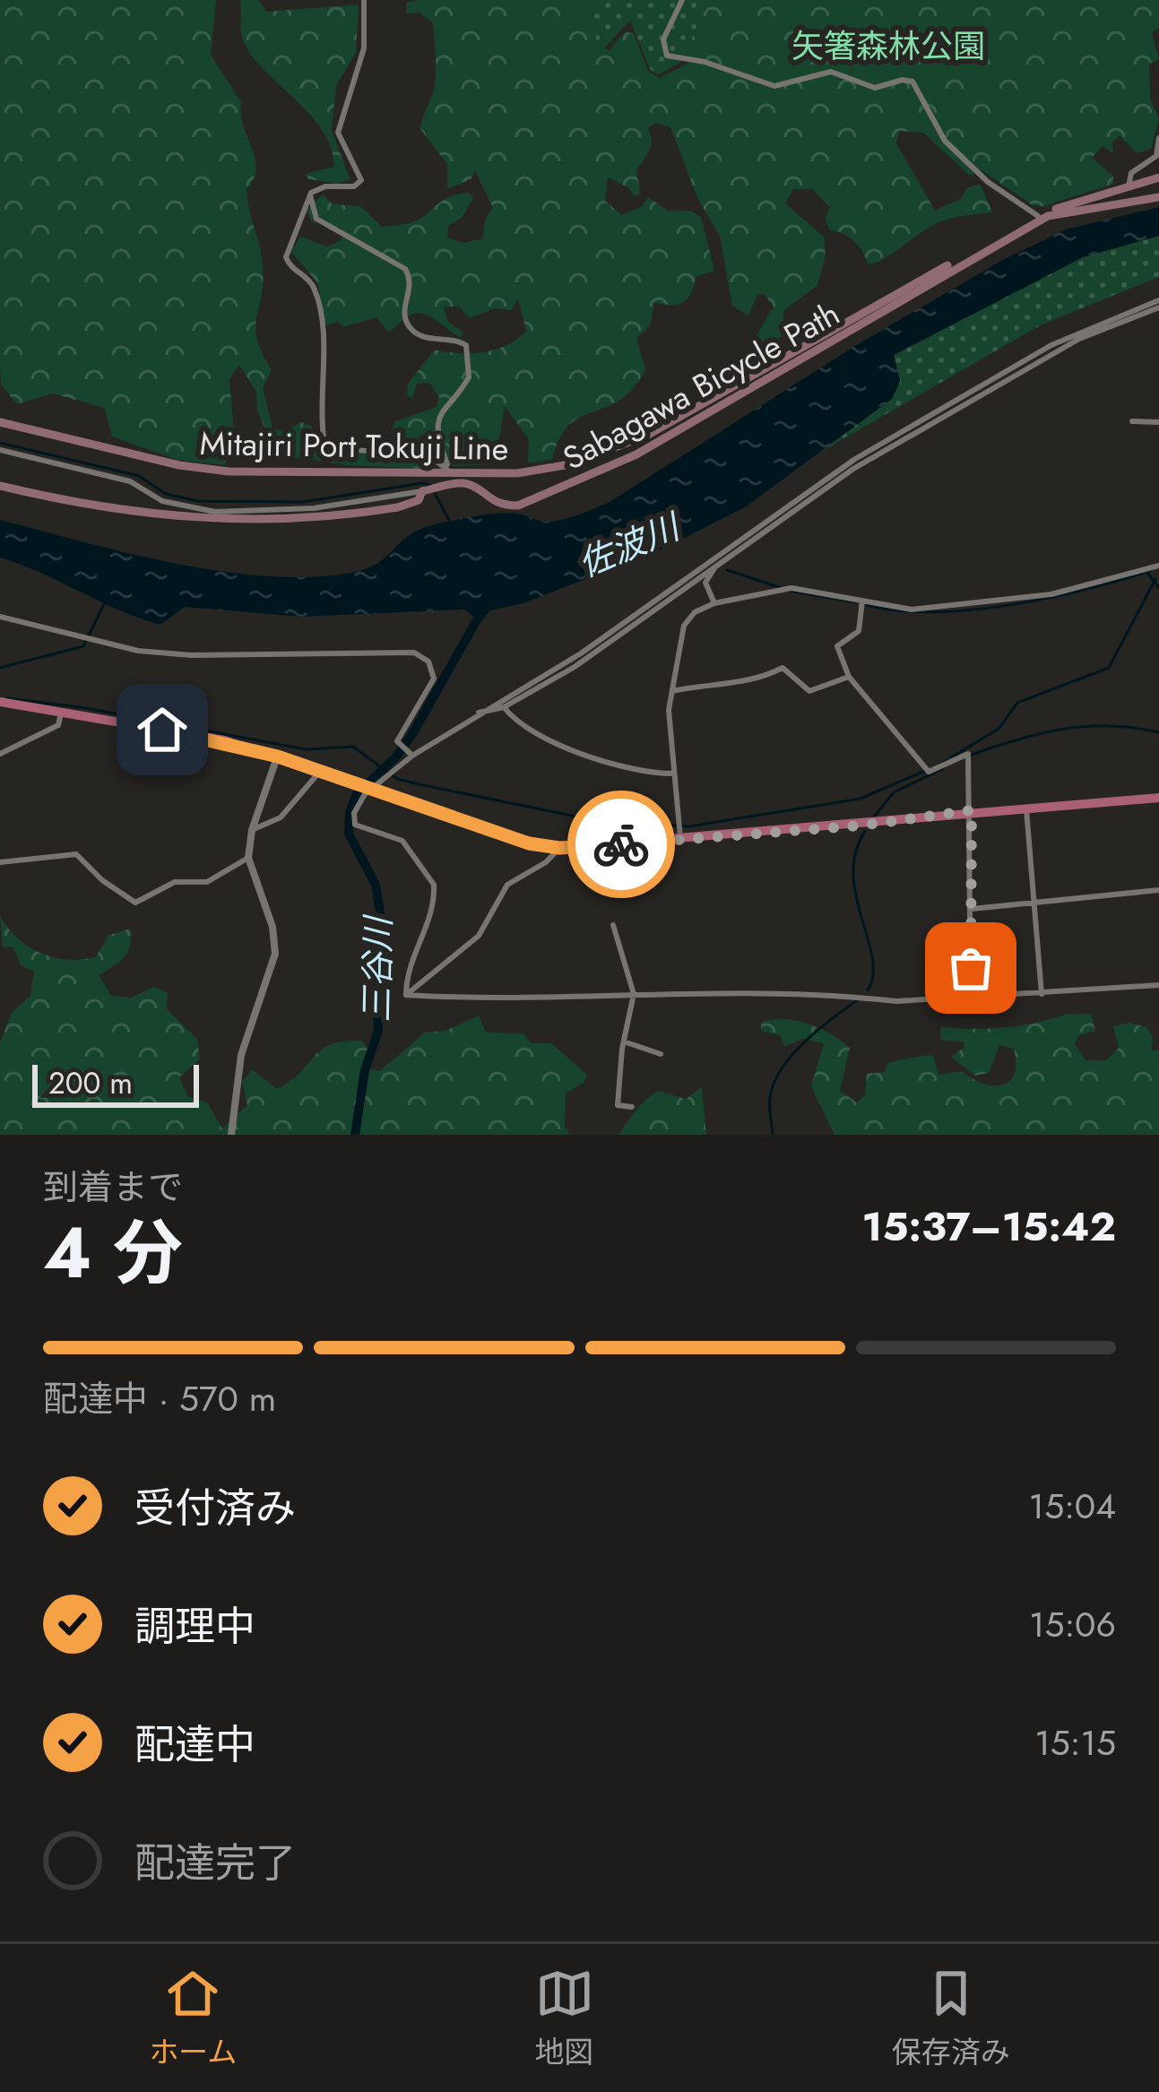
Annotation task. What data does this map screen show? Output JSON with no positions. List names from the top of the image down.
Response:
{
  "streets": {
    "main road": ["Sabagawa Bicycle Path", "Mitajiri Port Tokuji Line"]
  },
  "crossings": [
    ["Sabagawa Bicycle Path", "Mitajiri Port Tokuji Line"]
  ],
  "water": ["佐波川", "三谷川"],
  "parks": ["矢箸森林公園"],
  "scale_bar": "200 m",
  "page": {
    "scale": "200 m",
    "heading": ["4 分", "到着まで", "15:37–15:42"],
    "bar": "配達中 · 570 m",
    "list": [
      ["受付済み", "15:04"],
      ["調理中", "15:06"],
      ["配達中", "15:15"],
      "配達完了"
    ],
    "tabs": ["ホーム", "地図", "保存済み"]
  }
}
